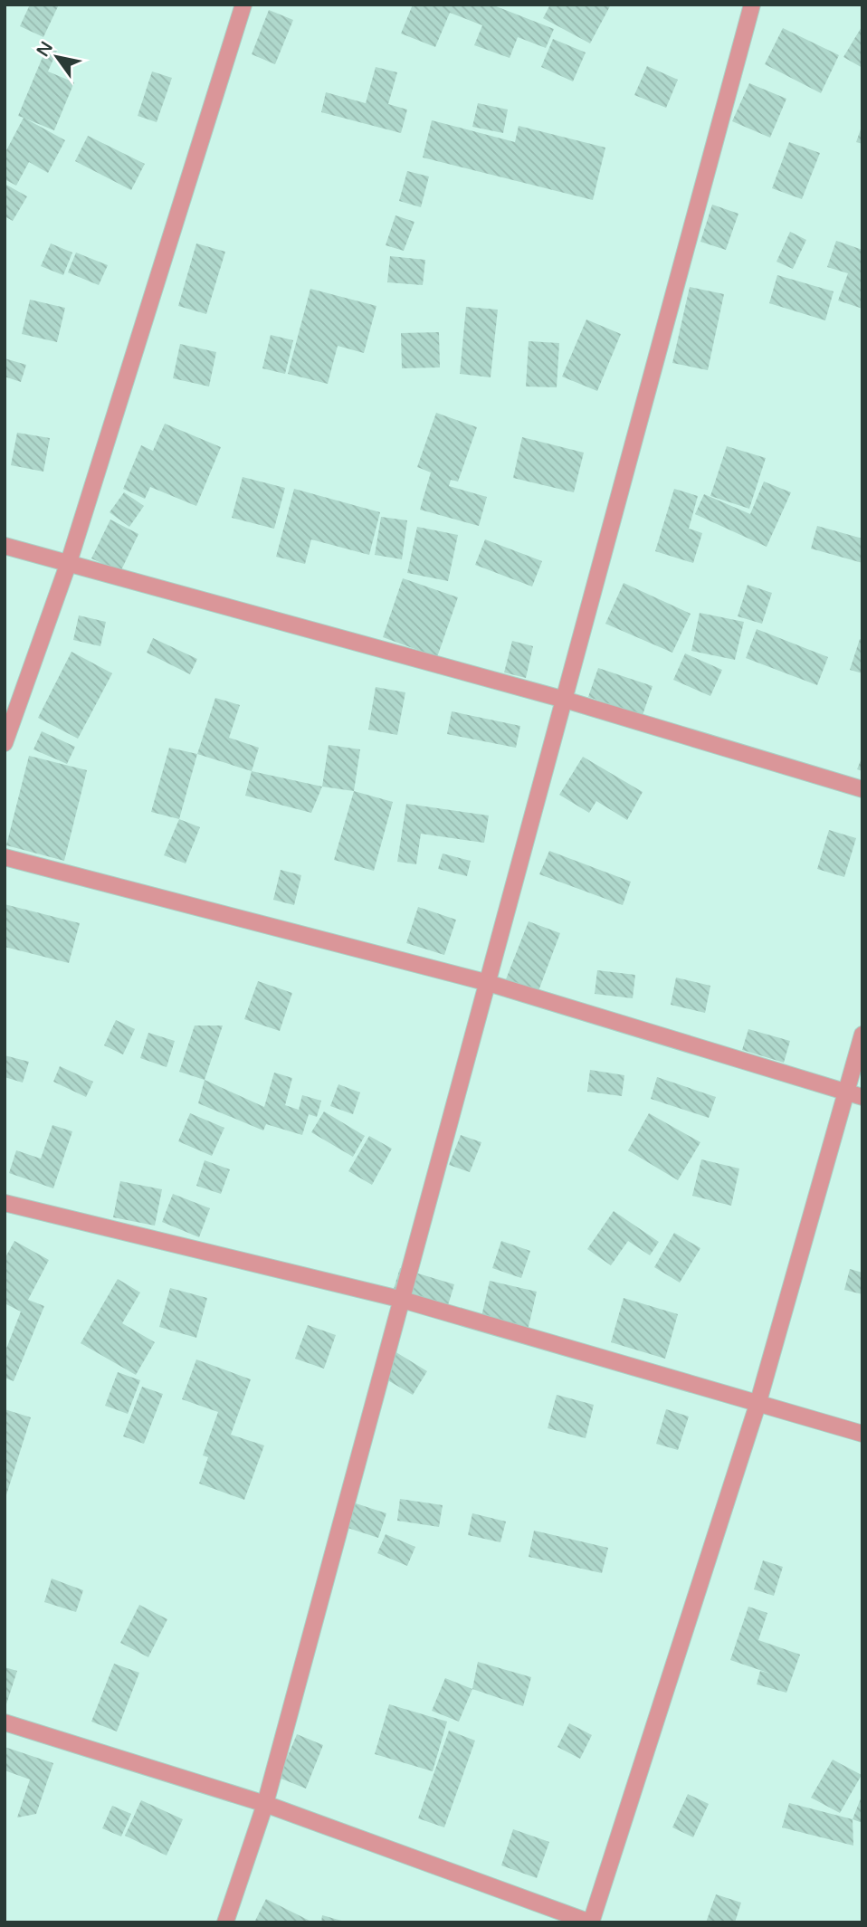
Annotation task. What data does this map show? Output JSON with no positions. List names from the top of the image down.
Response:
{
  "north": "top left"
}
